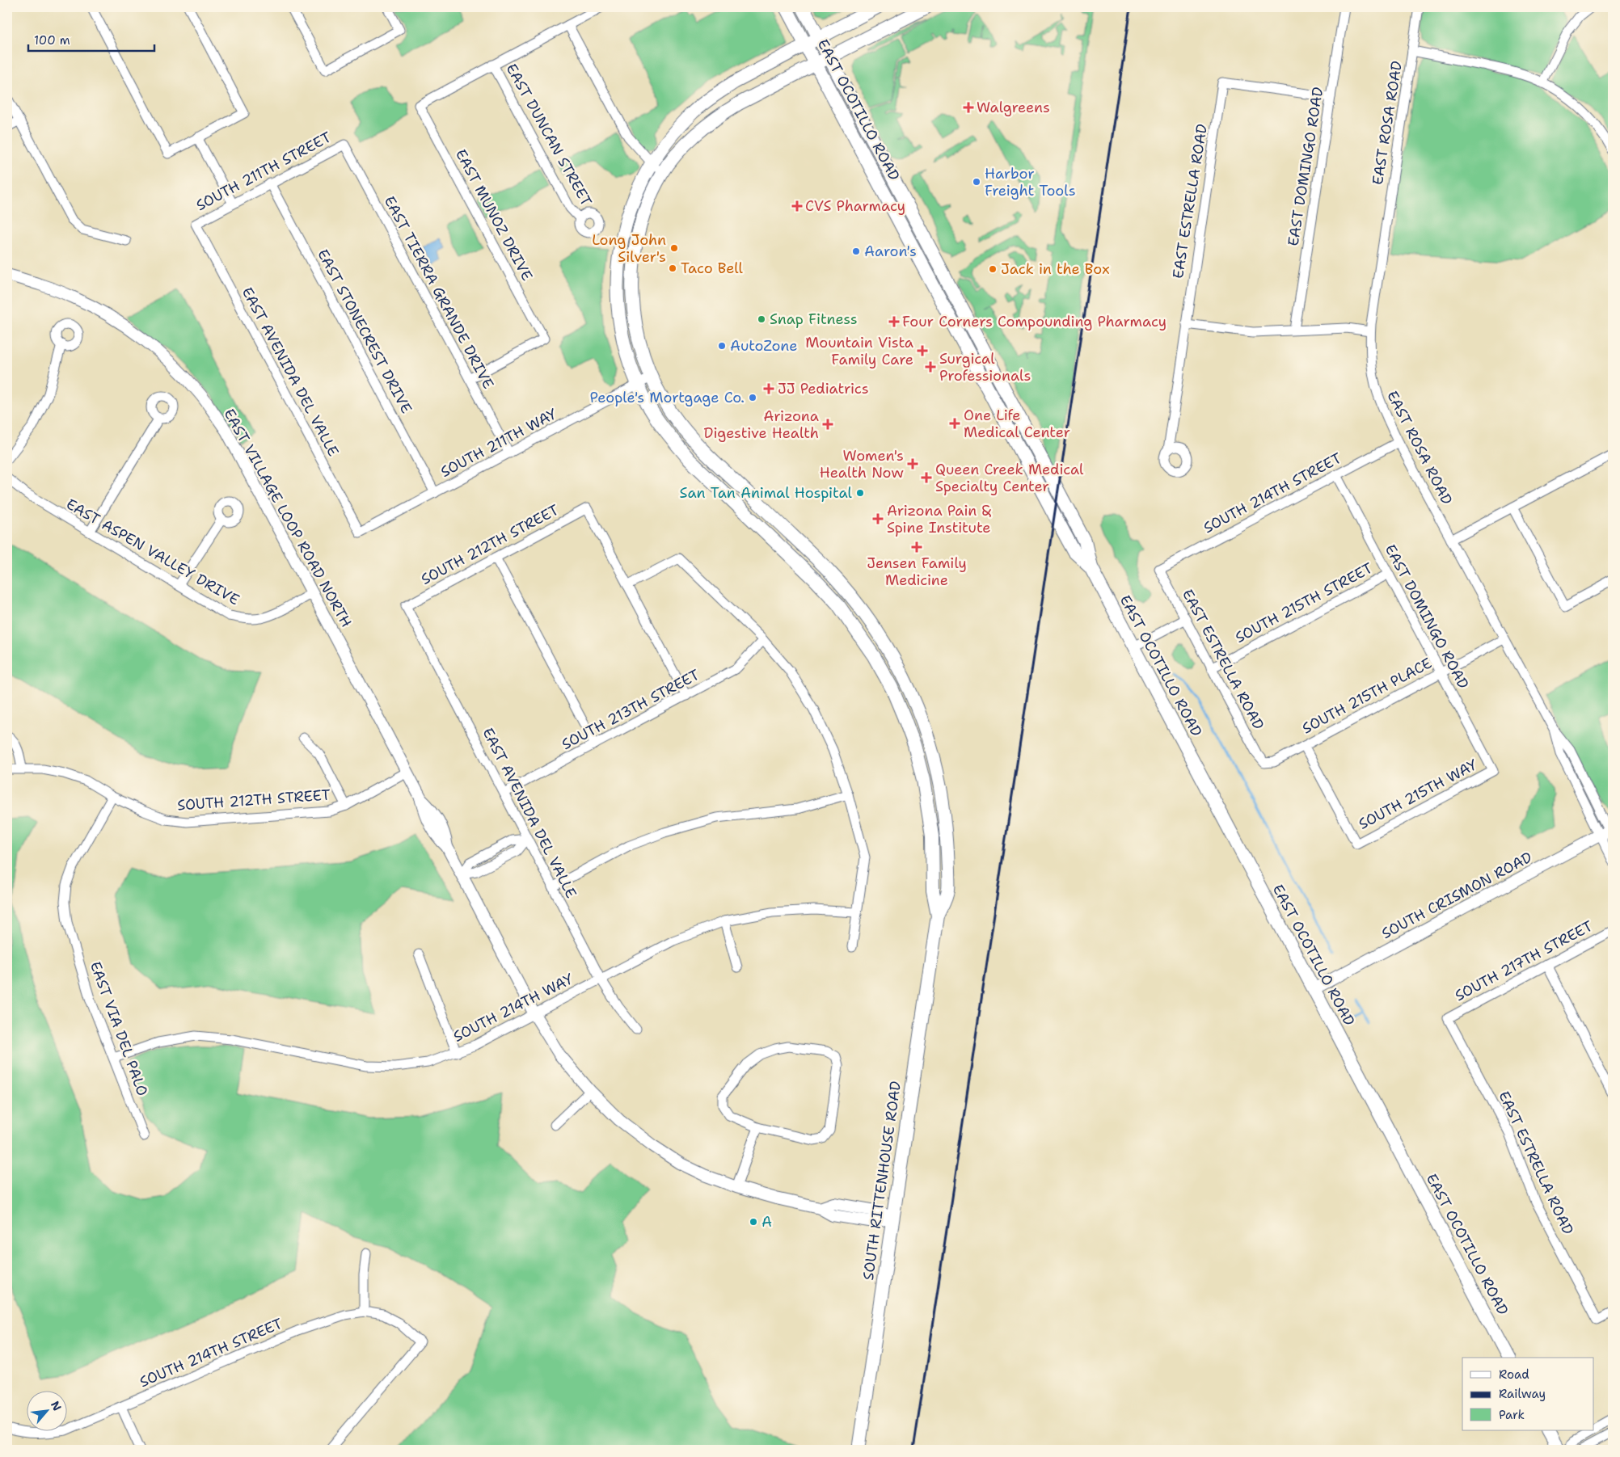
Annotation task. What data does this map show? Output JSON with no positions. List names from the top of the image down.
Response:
{
  "streets": {
    "main road": ["EAST OCOTILLO ROAD", "SOUTH RITTENHOUSE ROAD"],
    "street": [
      "EAST ROSA ROAD",
      "EAST DUNCAN STREET",
      "EAST DOMINGO ROAD",
      "SOUTH 211TH STREET",
      "EAST ESTRELLA ROAD",
      "EAST MUNOZ DRIVE",
      "EAST TIERRA GRANDE DRIVE",
      "EAST STONECREST DRIVE",
      "EAST AVENIDA DEL VALLE",
      "SOUTH 211TH WAY",
      "SOUTH 214TH STREET",
      "EAST VILLAGE LOOP ROAD NORTH",
      "SOUTH 212TH STREET",
      "EAST ASPEN VALLEY DRIVE",
      "SOUTH 215TH STREET",
      "SOUTH 215TH PLACE",
      "SOUTH 213TH STREET",
      "SOUTH 215TH WAY",
      "SOUTH CRISMON ROAD",
      "SOUTH 217TH STREET",
      "SOUTH 214TH WAY",
      "EAST VIA DEL PALO"
    ]
  },
  "crossings": [
    ["EAST OCOTILLO ROAD", "SOUTH CRISMON ROAD"],
    ["EAST ROSA ROAD", "SOUTH 214TH STREET"],
    ["EAST ROSA ROAD", "SOUTH 215TH PLACE"],
    ["EAST ROSA ROAD", "SOUTH CRISMON ROAD"],
    ["EAST DUNCAN STREET", "EAST MUNOZ DRIVE"],
    ["EAST DOMINGO ROAD", "EAST ESTRELLA ROAD"],
    ["EAST DOMINGO ROAD", "SOUTH 214TH STREET"],
    ["EAST DOMINGO ROAD", "SOUTH 215TH STREET"],
    ["EAST DOMINGO ROAD", "SOUTH 215TH PLACE"],
    ["EAST DOMINGO ROAD", "SOUTH 215TH WAY"],
    ["SOUTH 211TH STREET", "EAST TIERRA GRANDE DRIVE"],
    ["SOUTH 211TH STREET", "EAST STONECREST DRIVE"],
    ["SOUTH 211TH STREET", "EAST AVENIDA DEL VALLE"],
    ["EAST ESTRELLA ROAD", "SOUTH 214TH STREET"],
    ["EAST ESTRELLA ROAD", "SOUTH 215TH STREET"],
    ["EAST ESTRELLA ROAD", "SOUTH 215TH PLACE"],
    ["EAST ESTRELLA ROAD", "SOUTH 217TH STREET"],
    ["EAST MUNOZ DRIVE", "EAST TIERRA GRANDE DRIVE"],
    ["EAST TIERRA GRANDE DRIVE", "SOUTH 211TH WAY"],
    ["EAST STONECREST DRIVE", "SOUTH 211TH WAY"],
    ["EAST AVENIDA DEL VALLE", "SOUTH 211TH WAY"],
    ["EAST AVENIDA DEL VALLE", "SOUTH 212TH STREET"],
    ["EAST AVENIDA DEL VALLE", "SOUTH 213TH STREET"],
    ["EAST AVENIDA DEL VALLE", "SOUTH 214TH WAY"],
    ["EAST VILLAGE LOOP ROAD NORTH", "SOUTH 212TH STREET"],
    ["EAST VILLAGE LOOP ROAD NORTH", "EAST ASPEN VALLEY DRIVE"],
    ["EAST VILLAGE LOOP ROAD NORTH", "SOUTH 214TH WAY"],
    ["EAST VILLAGE LOOP ROAD NORTH", "SOUTH RITTENHOUSE ROAD"],
    ["SOUTH 212TH STREET", "EAST VIA DEL PALO"],
    ["SOUTH 215TH PLACE", "SOUTH 215TH WAY"],
    ["SOUTH 214TH WAY", "EAST VIA DEL PALO"]
  ],
  "places": {
    "health": [
      "Walgreens",
      "CVS Pharmacy",
      "Four Corners Compounding Pharmacy",
      "Mountain Vista Family Care",
      "Surgical Professionals",
      "JJ Pediatrics",
      "One Life Medical Center",
      "Arizona Digestive Health",
      "Women's Health Now",
      "Queen Creek Medical Specialty Center",
      "Arizona Pain & Spine Institute",
      "Jensen Family Medicine"
    ],
    "other": [
      "Harbor Freight Tools",
      "Long John Silver's",
      "Aaron's",
      "Taco Bell",
      "Jack in the Box",
      "Snap Fitness",
      "AutoZone",
      "People's Mortgage Co.",
      "San Tan Animal Hospital",
      "A"
    ]
  },
  "legend": ["Road", "Railway", "Park"],
  "scale_bar": "100 m",
  "north": "top right"
}
